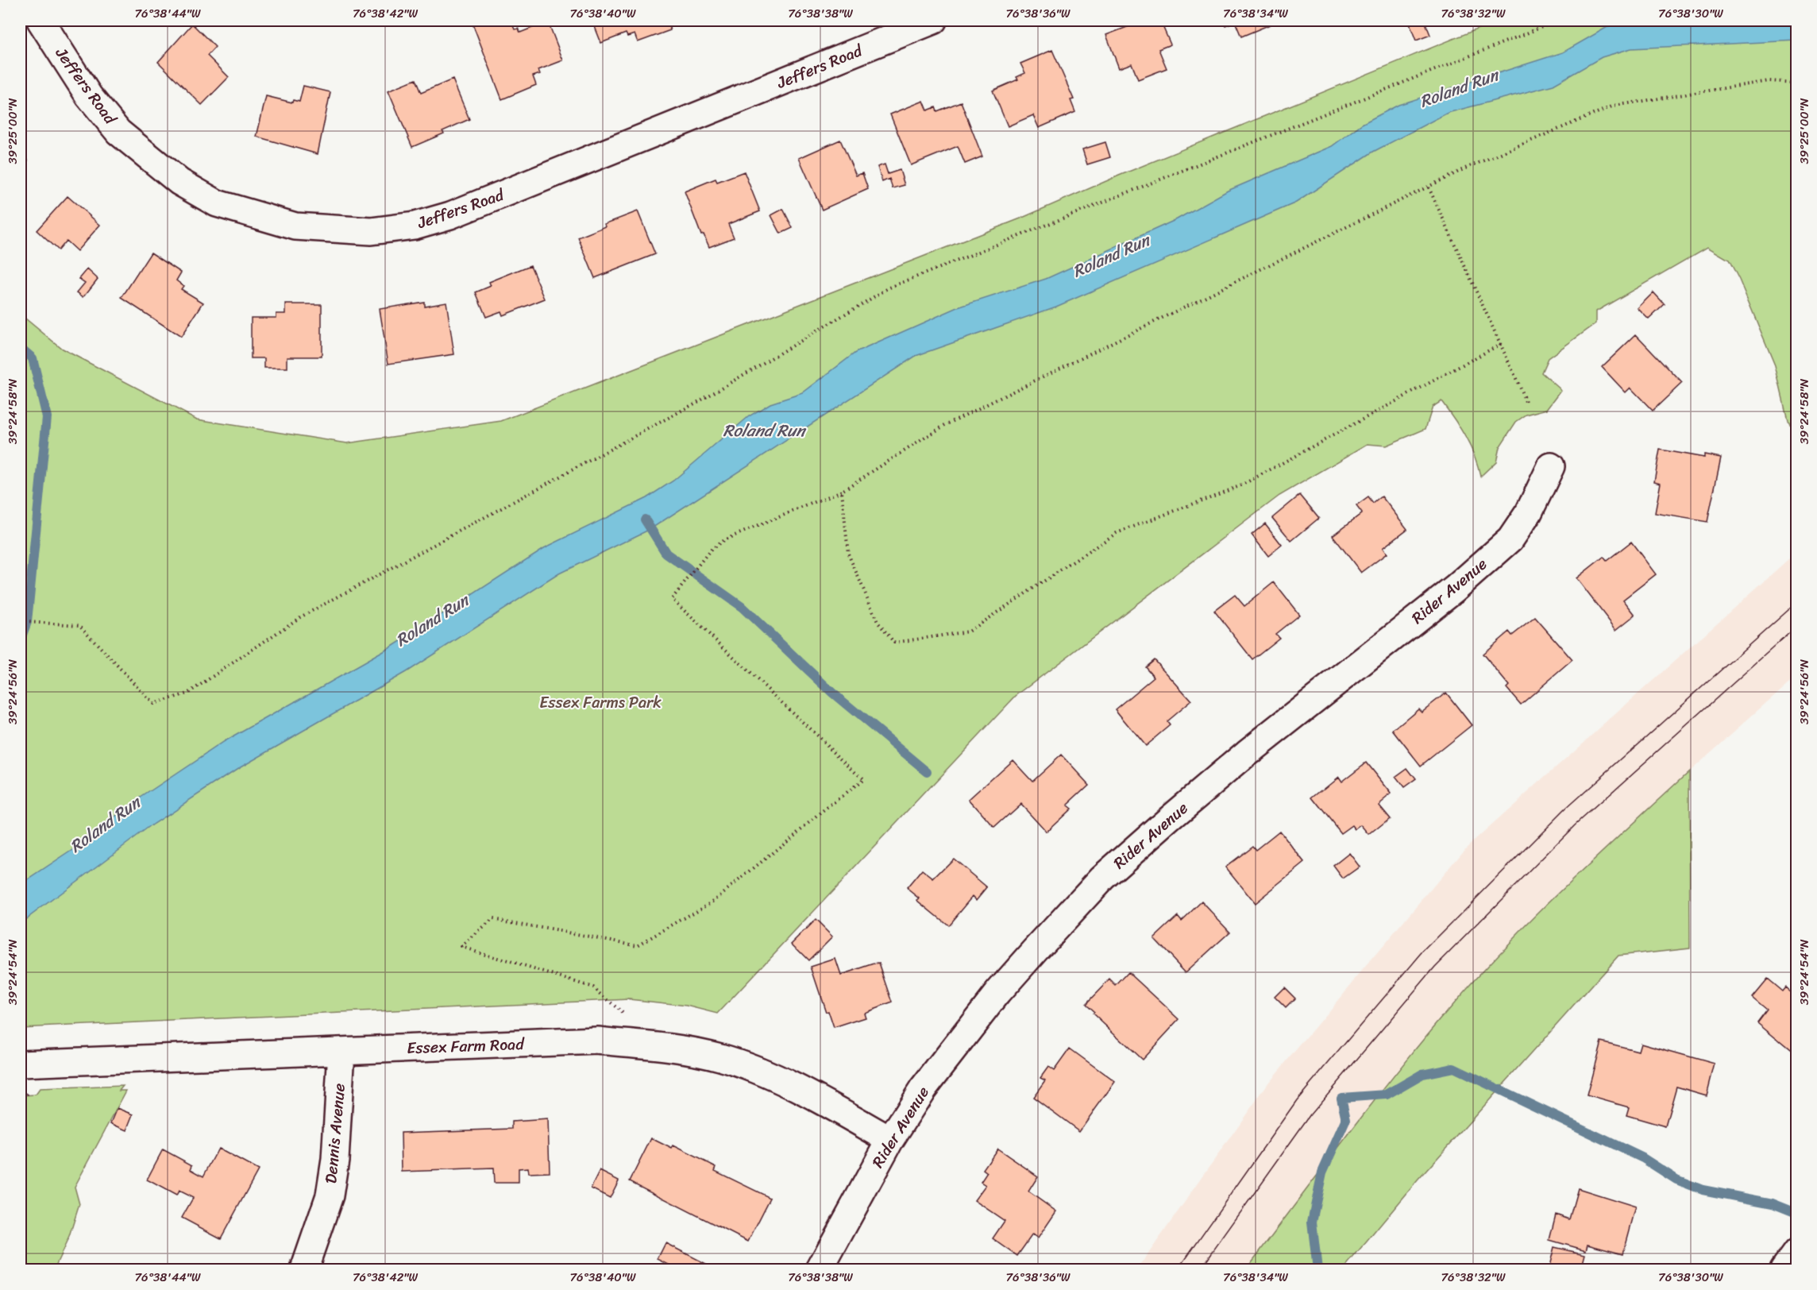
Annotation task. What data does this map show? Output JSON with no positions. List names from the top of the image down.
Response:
{
  "streets": {
    "street": [
      "Jeffers Road",
      "Rider Avenue",
      "Essex Farm Road",
      "Dennis Avenue"
    ]
  },
  "crossings": [
    ["Rider Avenue", "Essex Farm Road"],
    ["Essex Farm Road", "Dennis Avenue"]
  ],
  "water": ["Roland Run"],
  "parks": ["Essex Farms Park"],
  "coordinates": [
    "76°38'44\"W",
    "76°38'42\"W",
    "76°38'40\"W",
    "76°38'38\"W",
    "76°38'36\"W",
    "76°38'34\"W",
    "76°38'32\"W",
    "76°38'30\"W",
    "39°25'00\"N",
    "39°24'58\"N",
    "39°24'56\"N",
    "39°24'54\"N"
  ]
}
